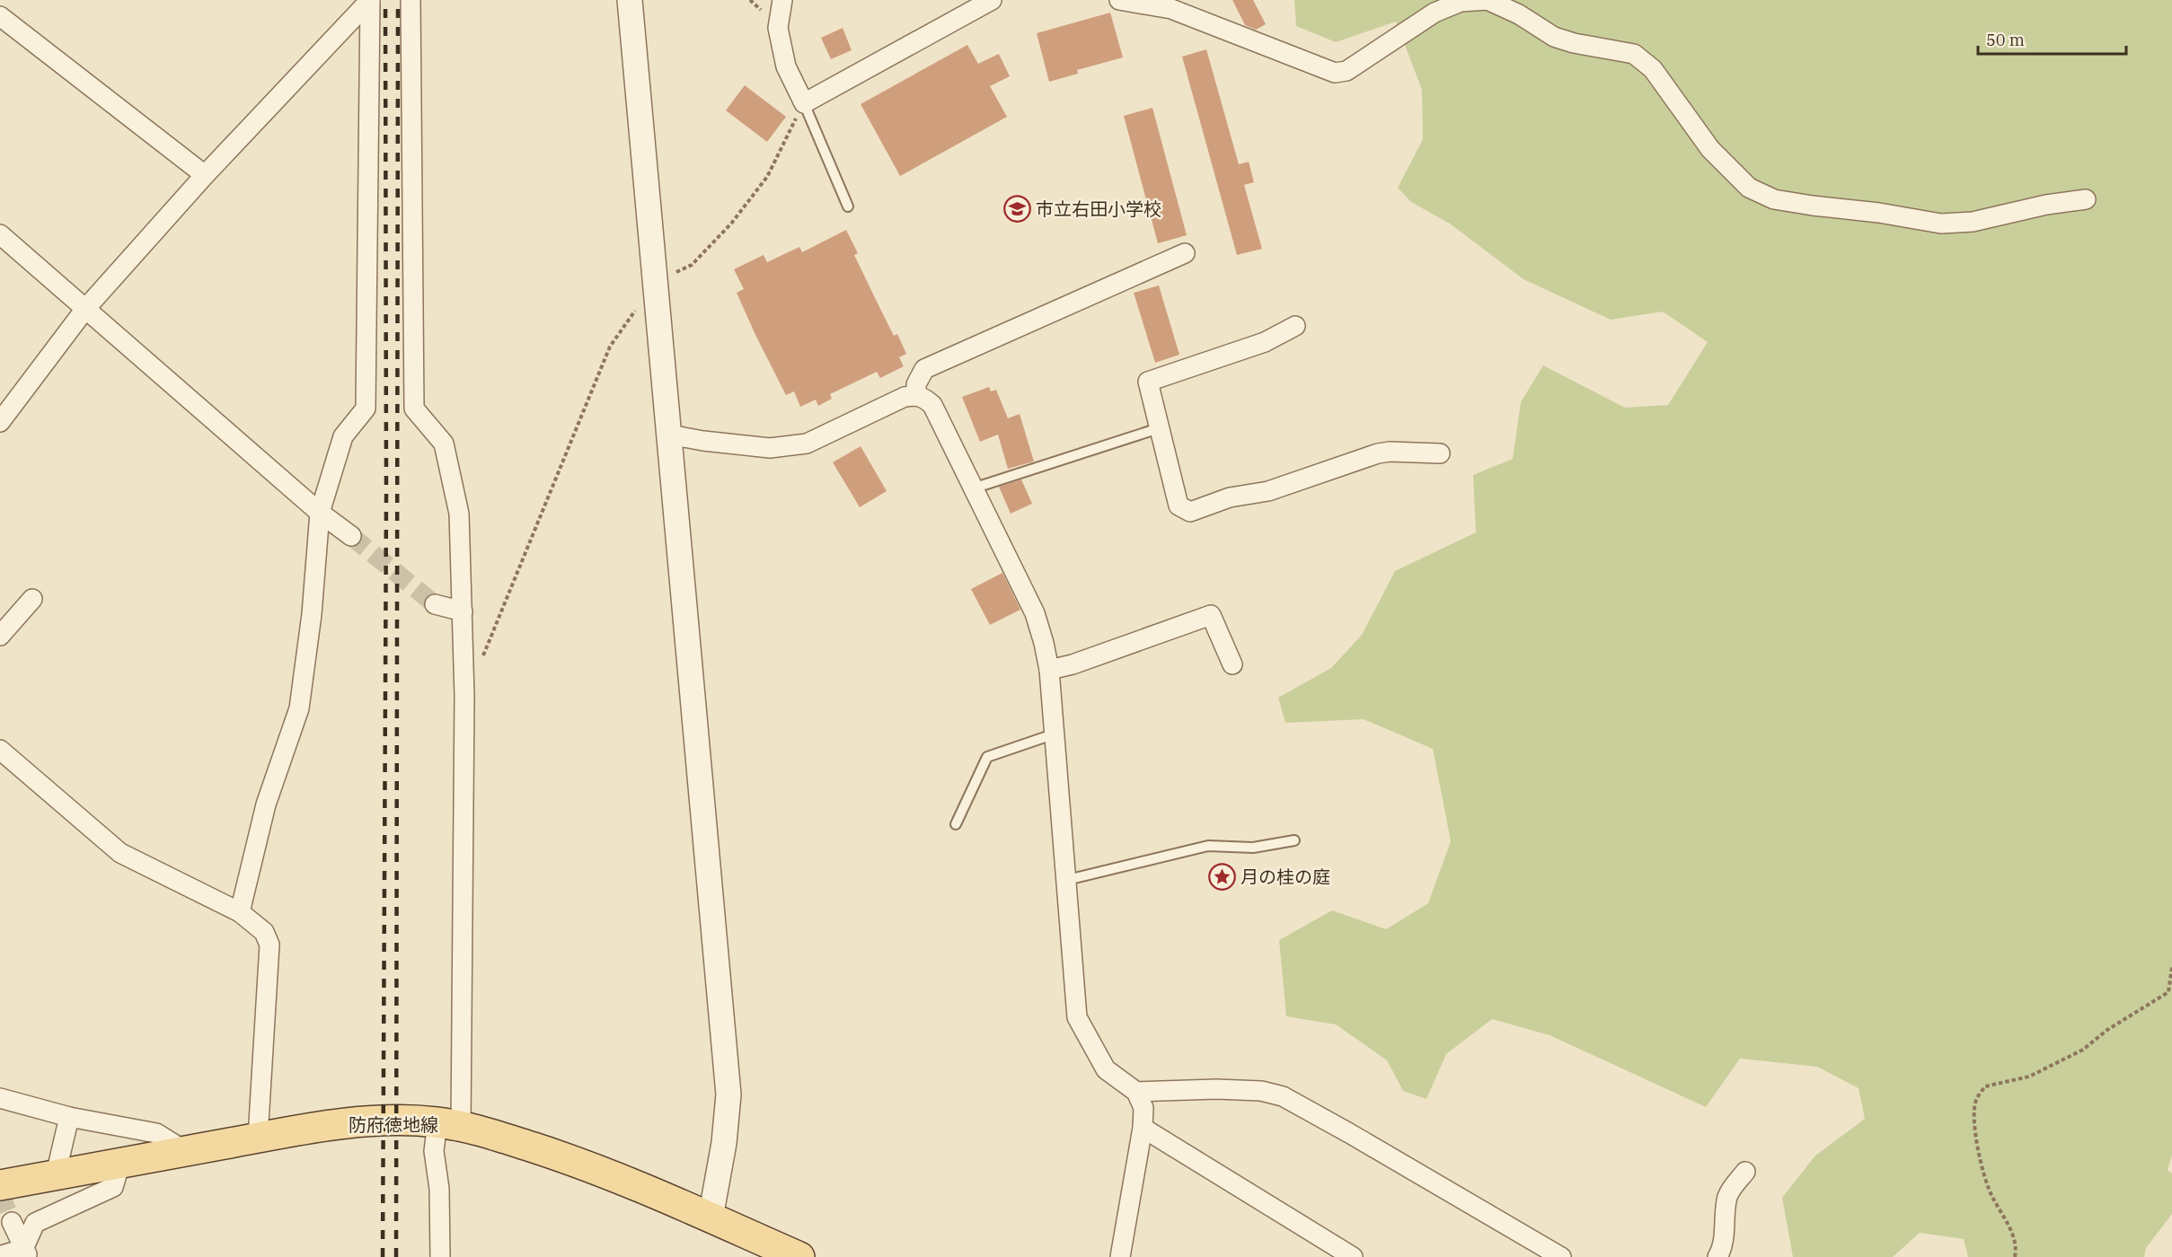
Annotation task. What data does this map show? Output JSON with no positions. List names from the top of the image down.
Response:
{
  "streets": {
    "main road": ["防府徳地線"]
  },
  "places": {
    "school or university": ["市立右田小学校"],
    "place": ["月の桂の庭"]
  },
  "scale_bar": "50 m"
}
